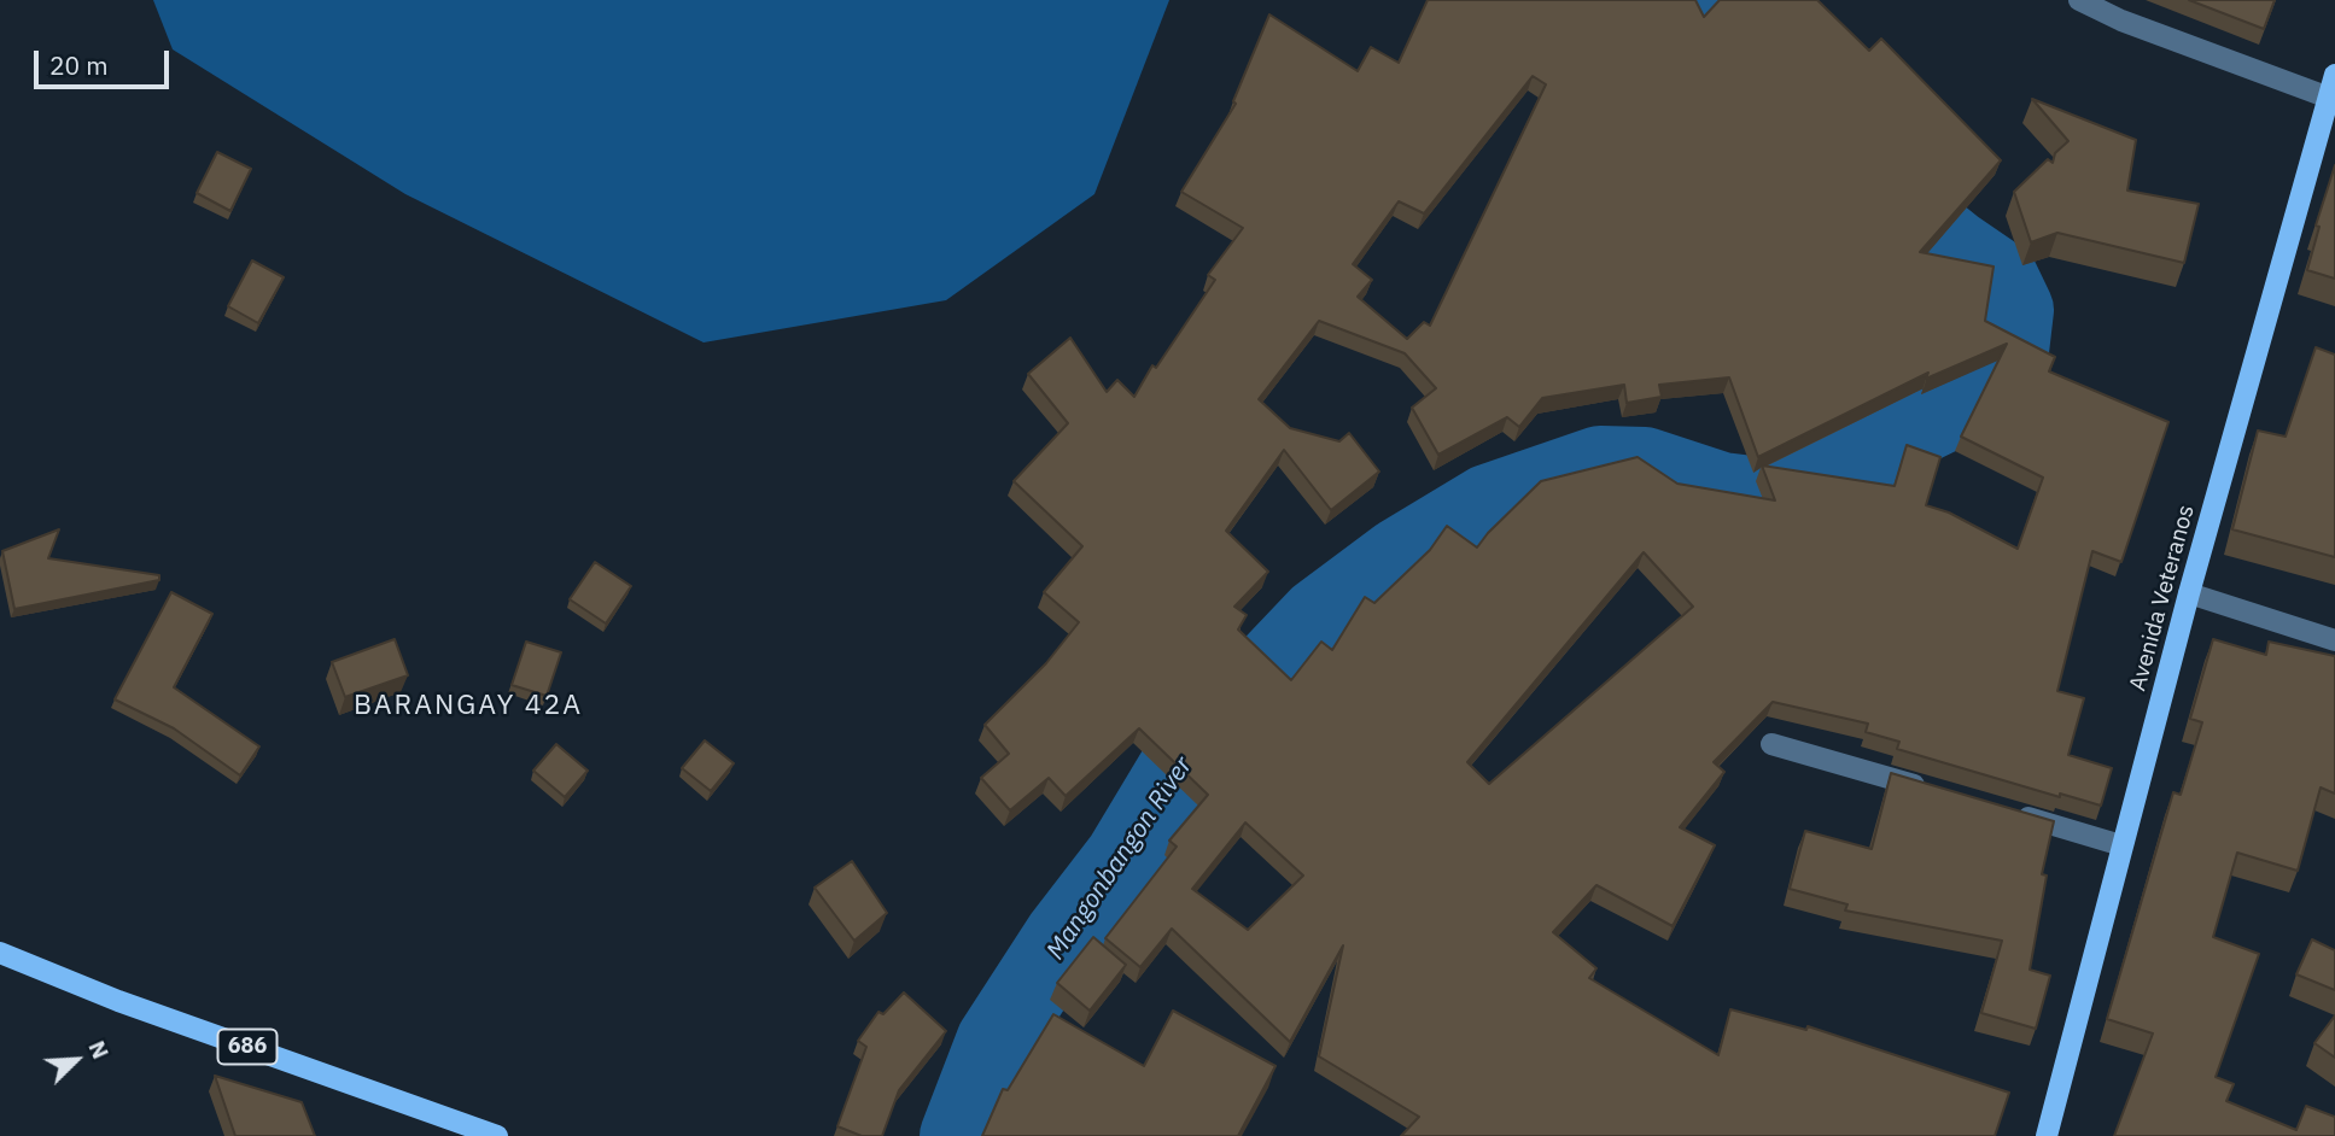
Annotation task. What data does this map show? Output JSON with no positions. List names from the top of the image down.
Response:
{
  "streets": {
    "main road": ["Avenida Veteranos", "686"]
  },
  "districts": ["BARANGAY 42A"],
  "water": ["Mangonbangon River"],
  "scale_bar": "20 m",
  "north": "top right"
}
